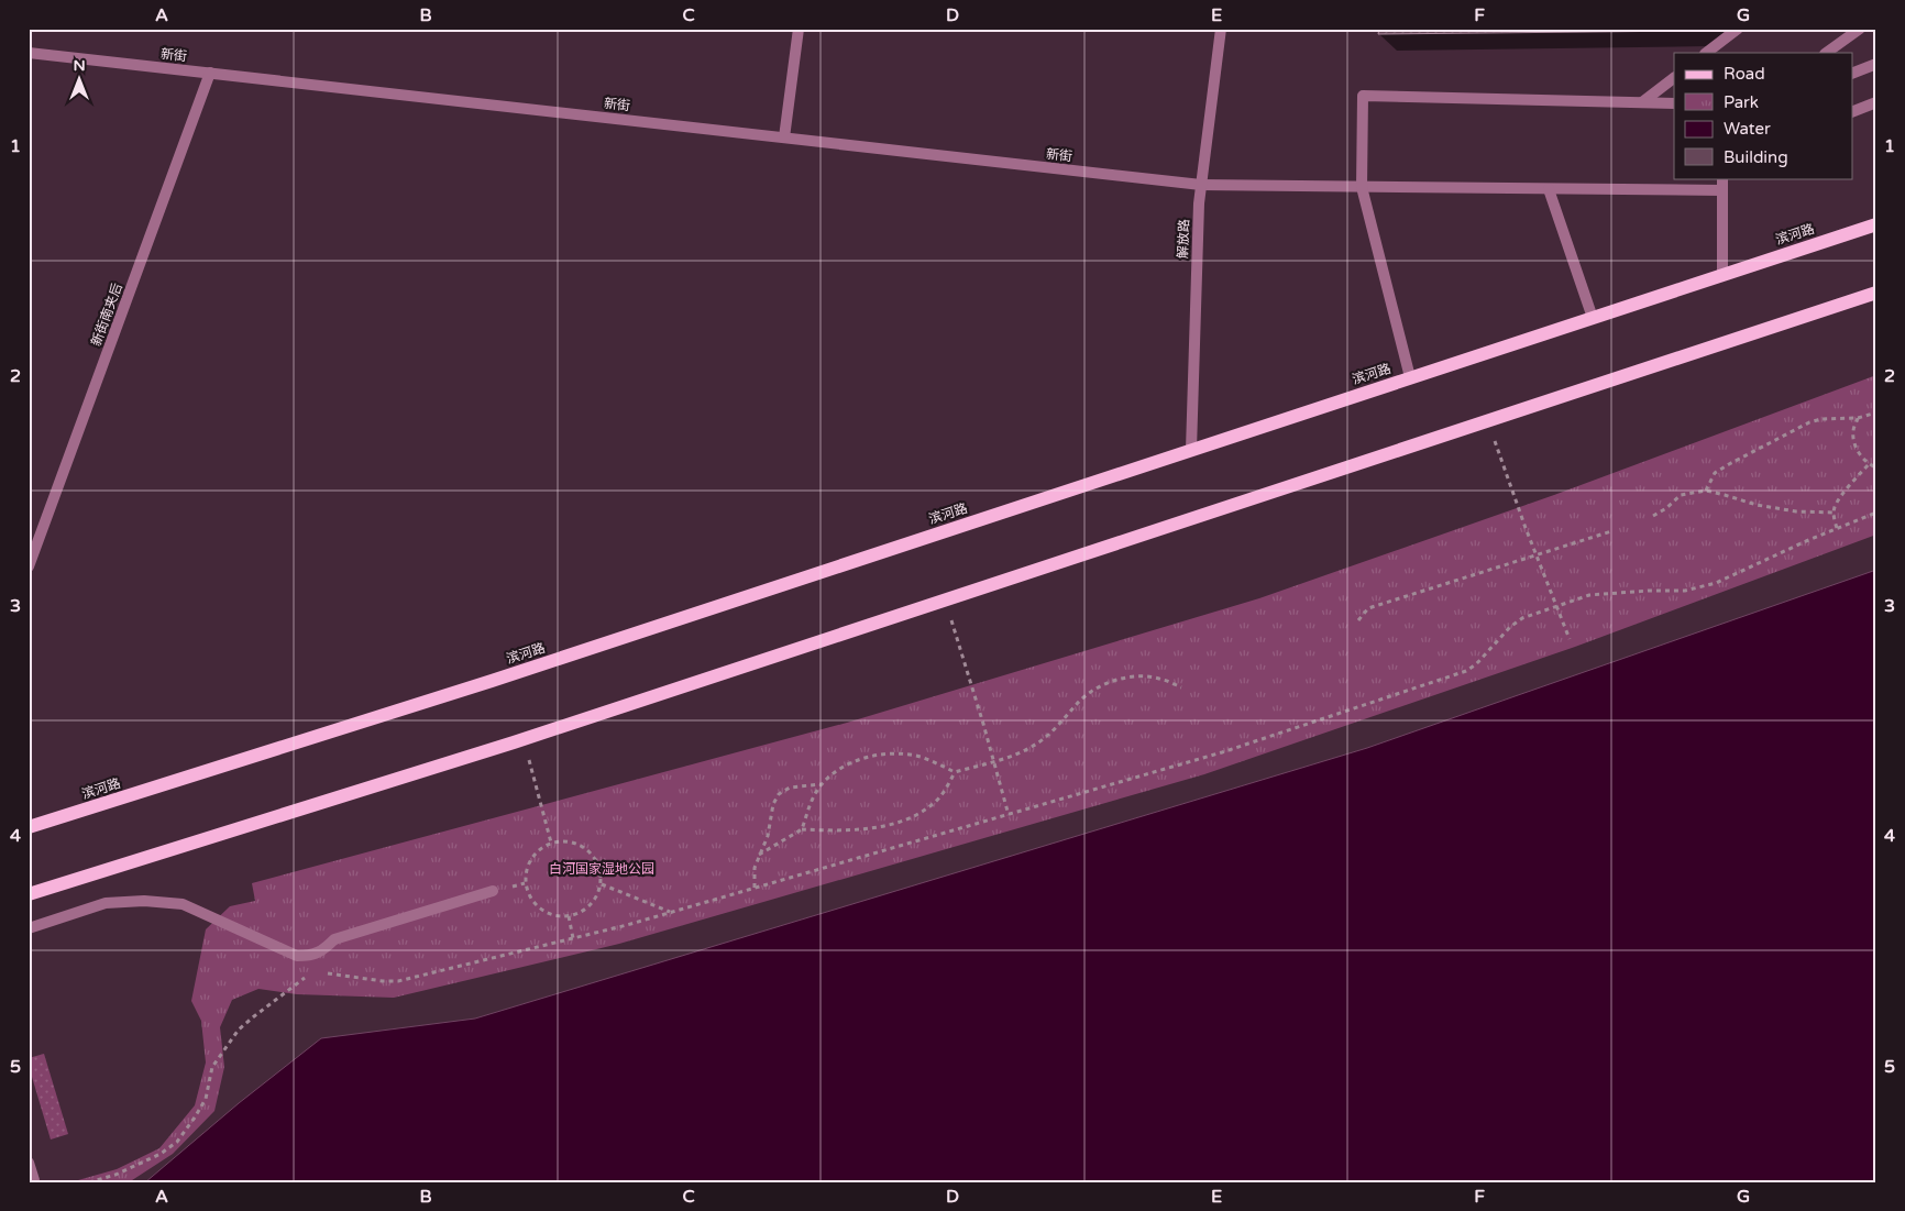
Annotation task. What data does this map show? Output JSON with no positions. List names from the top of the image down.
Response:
{
  "streets": {
    "main road": ["滨河路"],
    "street": ["新街", "解放路", "新街南夹后"]
  },
  "crossings": [
    ["新街", "解放路"],
    ["新街", "新街南夹后"],
    ["滨河路", "解放路"]
  ],
  "parks": ["白河国家湿地公园"],
  "legend": [
    "Road",
    "Park",
    "Water",
    "Building"
  ],
  "north": "top",
  "grid": {
    "columns": [
      "A",
      "B",
      "C",
      "D",
      "E",
      "F",
      "G"
    ],
    "rows": [
      "1",
      "2",
      "3",
      "4",
      "5"
    ]
  }
}
